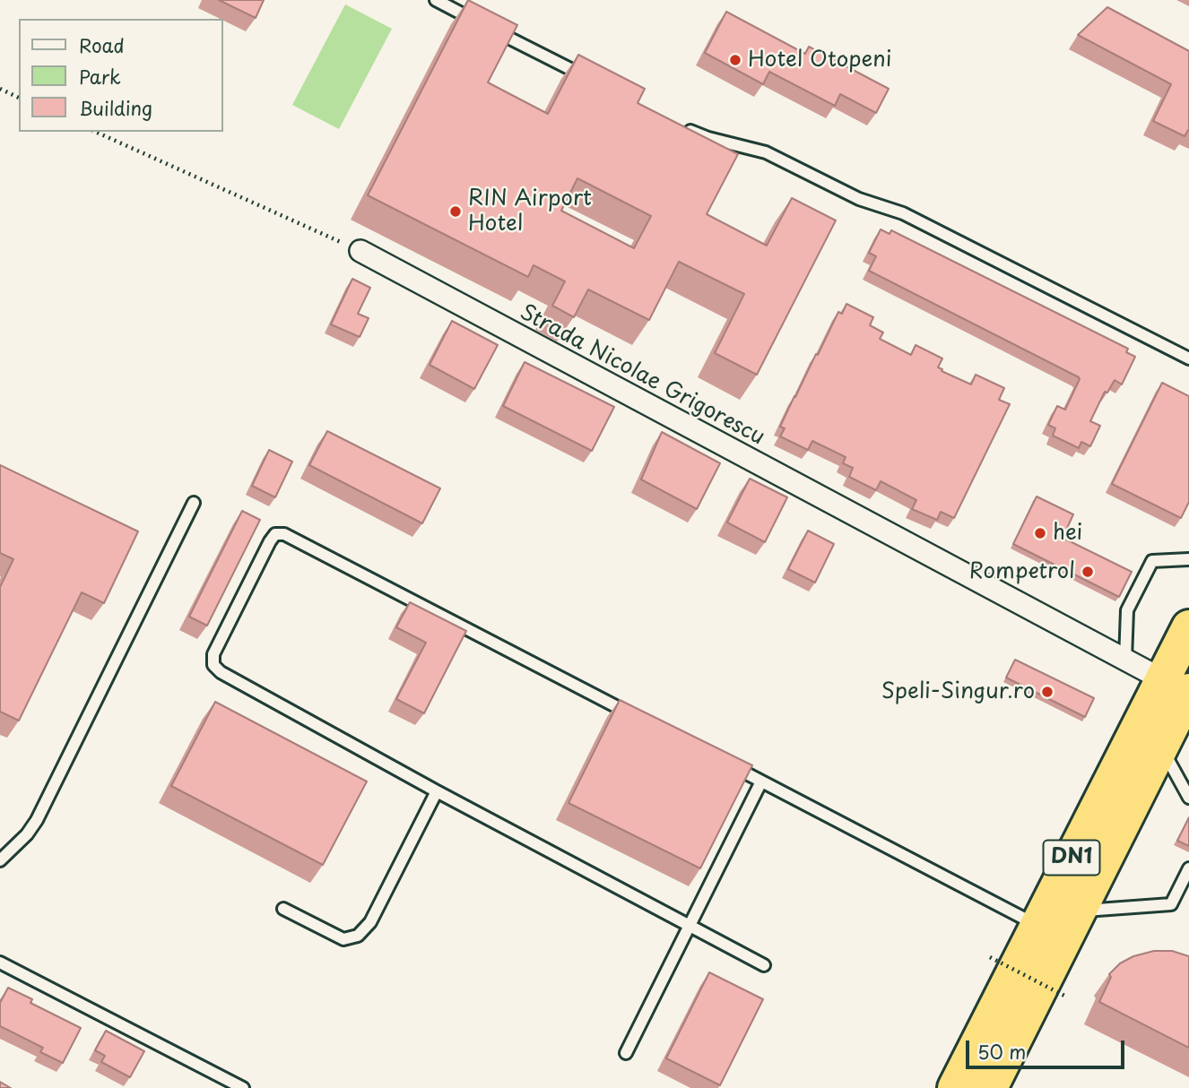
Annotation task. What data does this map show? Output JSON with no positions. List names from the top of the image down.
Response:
{
  "streets": {
    "highway": ["DN1"],
    "street": ["Strada Nicolae Grigorescu"]
  },
  "crossings": [
    ["Strada Nicolae Grigorescu", "DN1"]
  ],
  "places": [
    "Hotel Otopeni",
    "RIN Airport Hotel",
    "hei",
    "Rompetrol",
    "Speli-Singur.ro"
  ],
  "legend": ["Road", "Park", "Building"],
  "scale_bar": "50 m"
}
